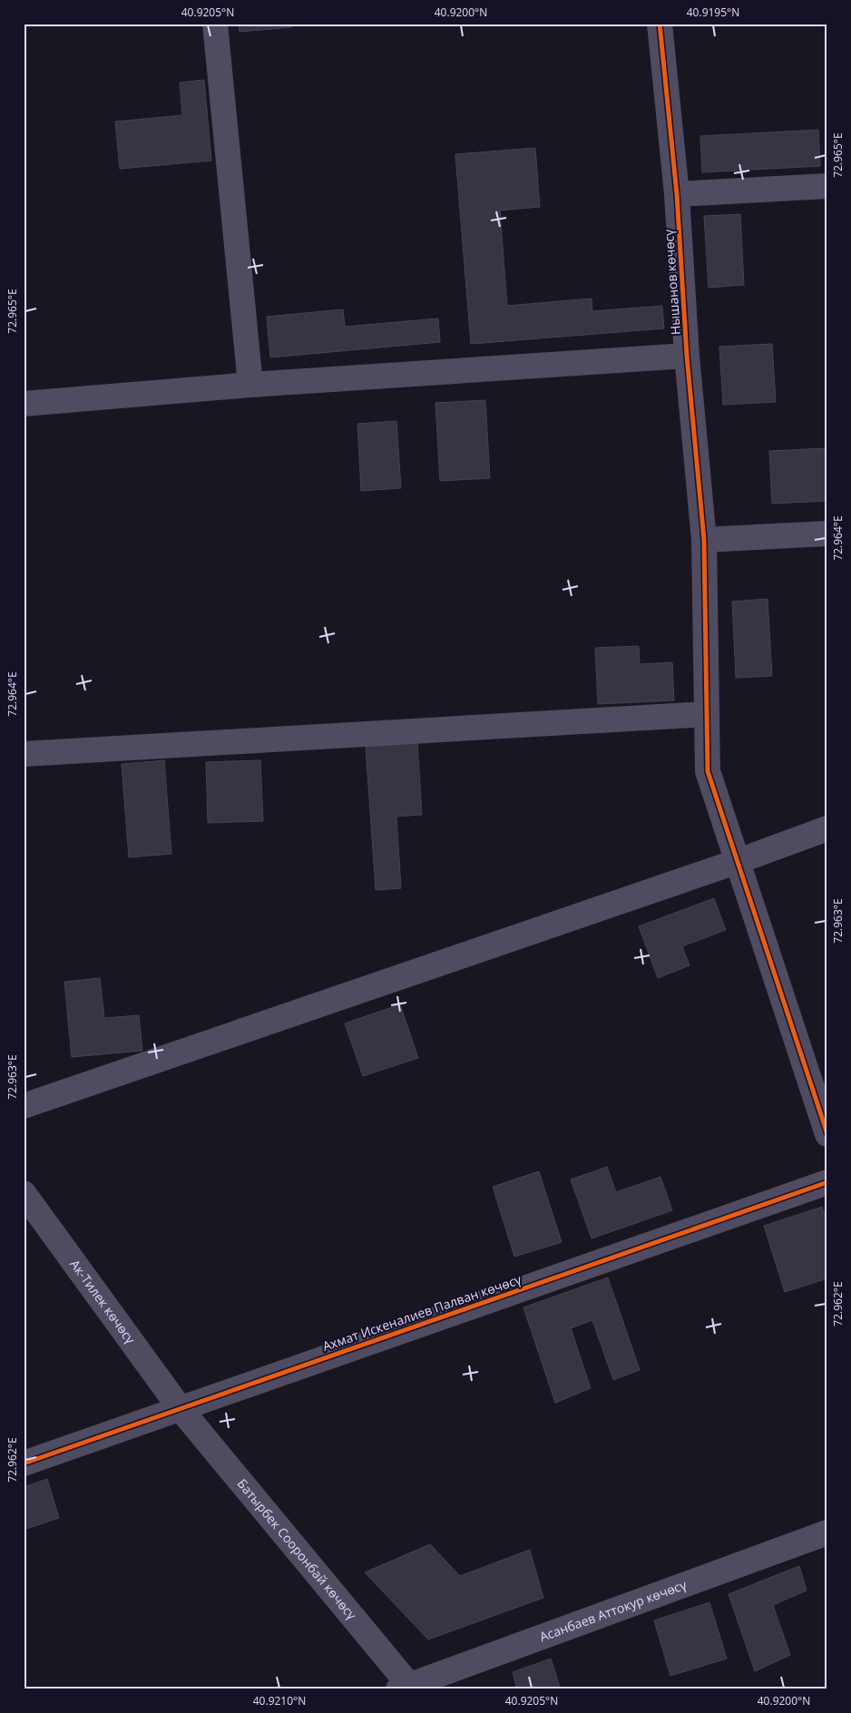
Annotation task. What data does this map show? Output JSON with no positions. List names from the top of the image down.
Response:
{
  "streets": {
    "street": [
      "Нышанов көчөсү",
      "Ак-Тилек көчөсү",
      "Ахмат Искеналиев Палван көчөсү",
      "Батырбек Сооронбай көчөсү",
      "Асанбаев Аттокур көчөсү"
    ]
  },
  "crossings": [
    ["Ак-Тилек көчөсү", "Ахмат Искеналиев Палван көчөсү"],
    ["Ак-Тилек көчөсү", "Батырбек Сооронбай көчөсү"],
    ["Ахмат Искеналиев Палван көчөсү", "Батырбек Сооронбай көчөсү"],
    ["Батырбек Сооронбай көчөсү", "Асанбаев Аттокур көчөсү"]
  ],
  "coordinates": [
    "40.9205°N",
    "40.9200°N",
    "40.9195°N",
    "72.965°E",
    "72.964°E",
    "72.963°E",
    "72.962°E",
    "40.9210°N"
  ]
}
